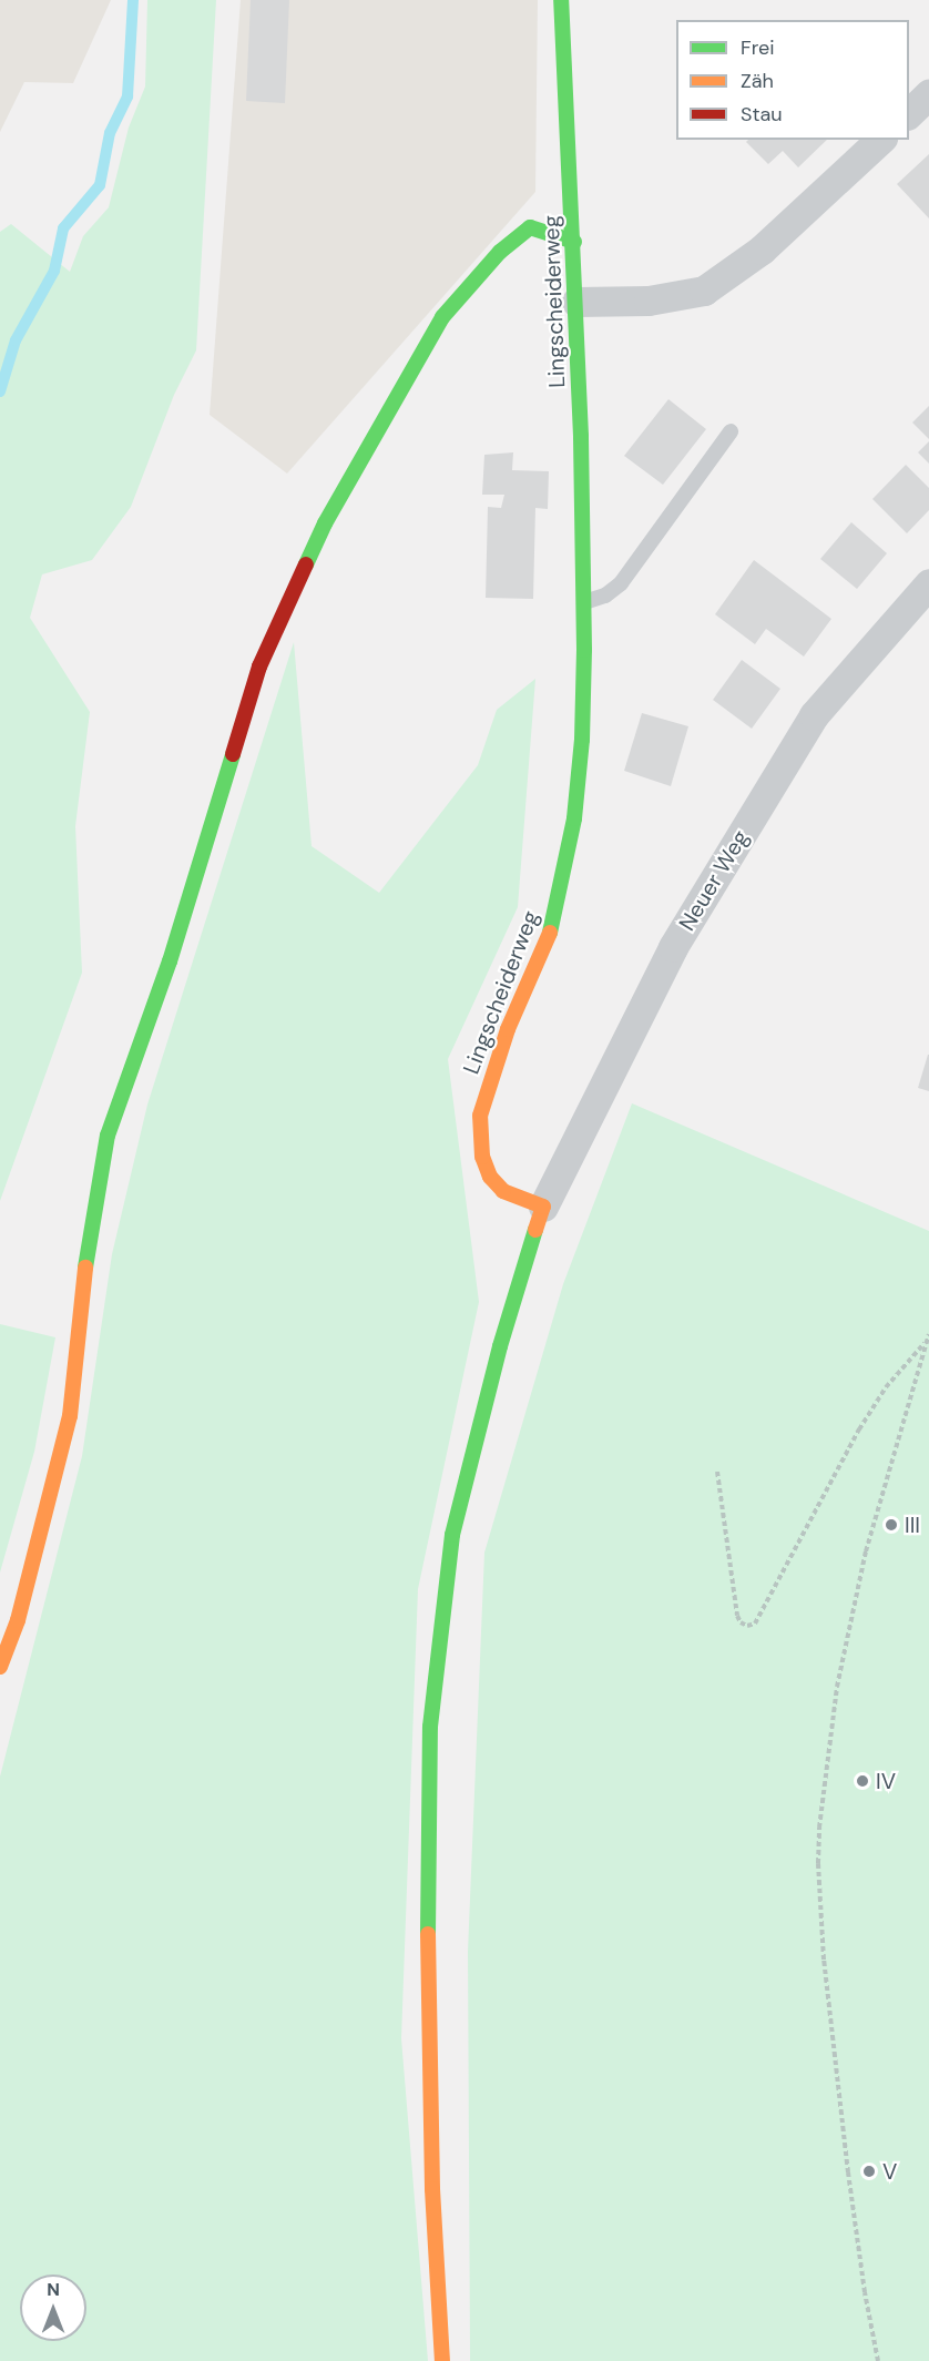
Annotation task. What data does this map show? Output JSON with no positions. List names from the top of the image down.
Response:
{
  "streets": {
    "street": ["Lingscheiderweg", "Neuer Weg"]
  },
  "crossings": [
    ["Lingscheiderweg", "Neuer Weg"]
  ],
  "places": ["III", "IV", "V"],
  "legend": ["Frei", "Zäh", "Stau"],
  "north": "top"
}
